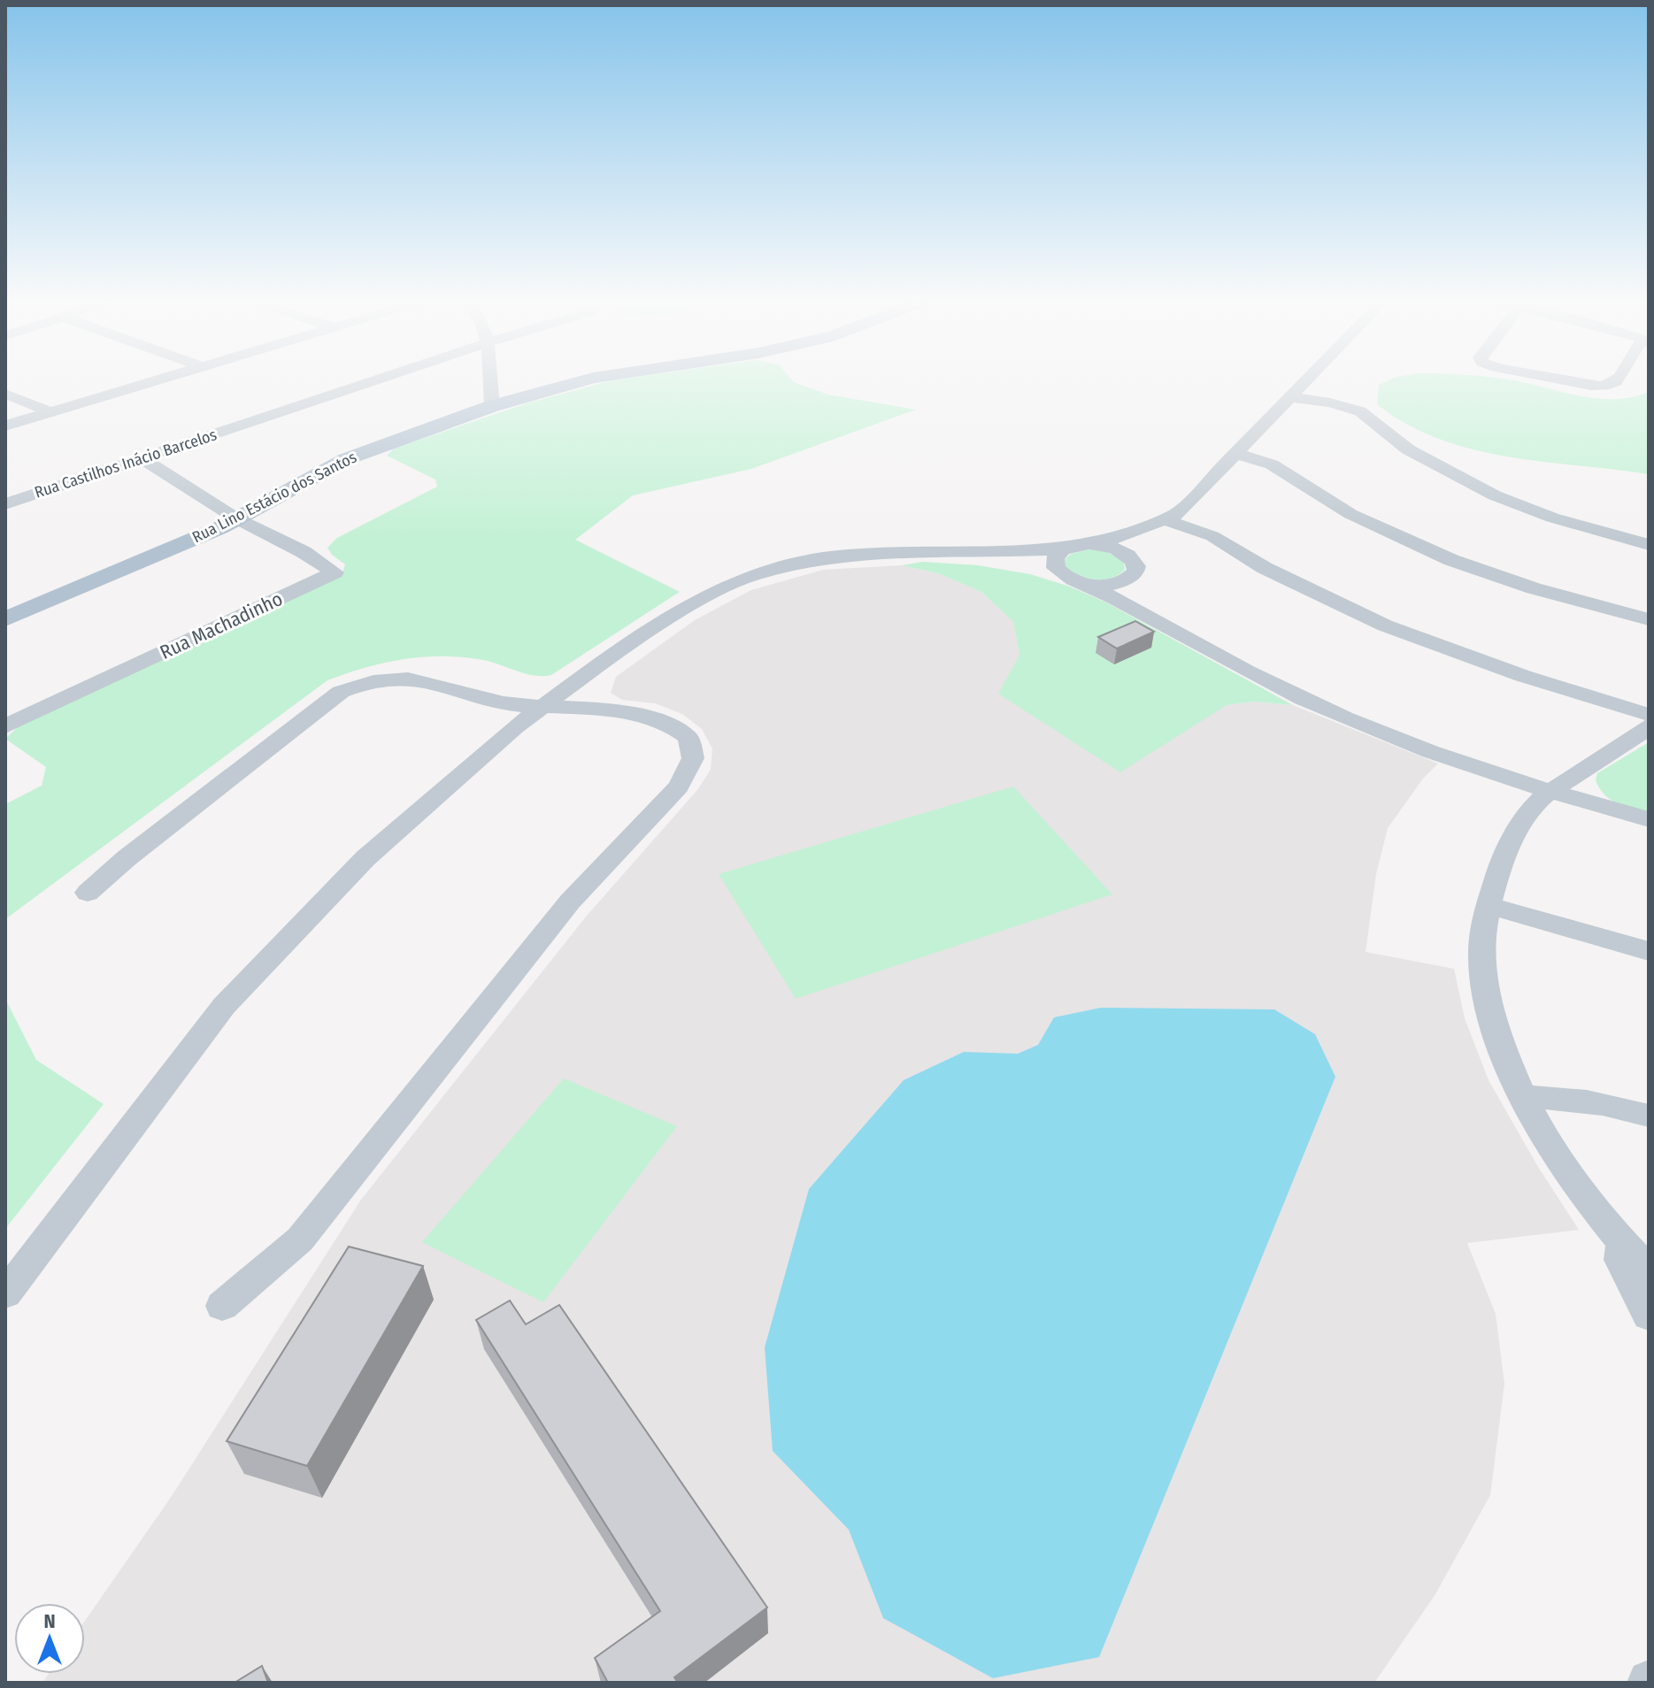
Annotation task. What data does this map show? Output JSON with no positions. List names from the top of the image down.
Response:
{
  "streets": {
    "main road": ["Rua Lino Estácio dos Santos"],
    "street": ["Rua Castilhos Inácio Barcelos", "Rua Machadinho"]
  },
  "crossings": [
    ["Rua Lino Estácio dos Santos", "Rua Machadinho"]
  ],
  "north": "top"
}
